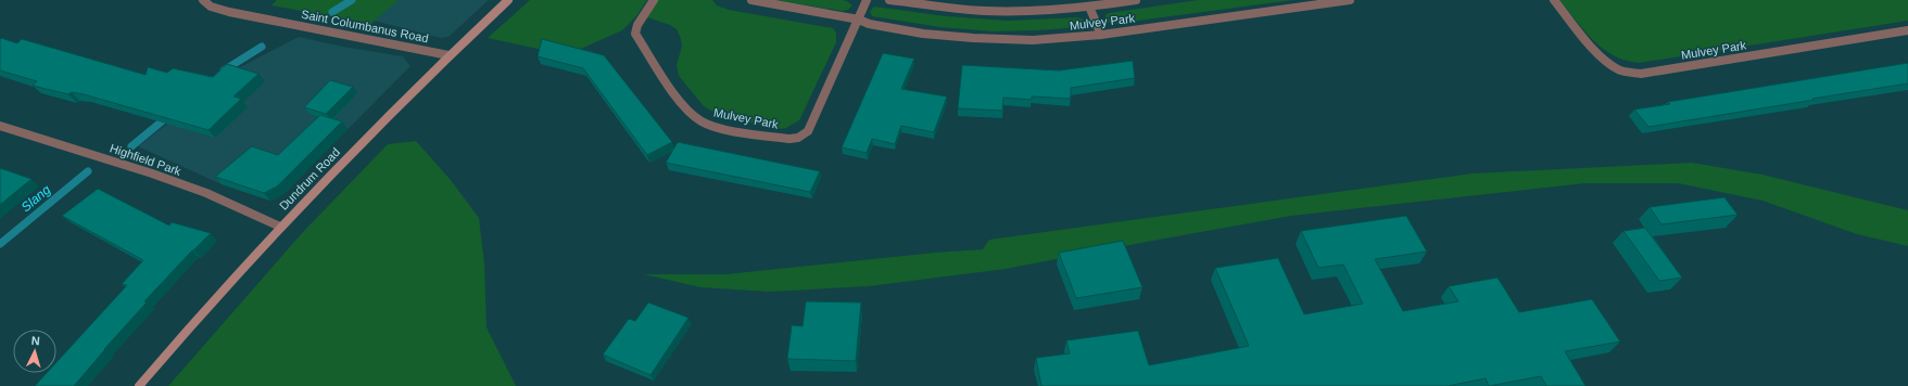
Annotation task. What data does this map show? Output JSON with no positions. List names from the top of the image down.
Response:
{
  "streets": {
    "main road": ["Dundrum Road"],
    "street": ["Mulvey Park", "Saint Columbanus Road", "Highfield Park"]
  },
  "crossings": [
    ["Saint Columbanus Road", "Dundrum Road"],
    ["Highfield Park", "Dundrum Road"]
  ],
  "water": ["Slang"],
  "north": "top"
}
